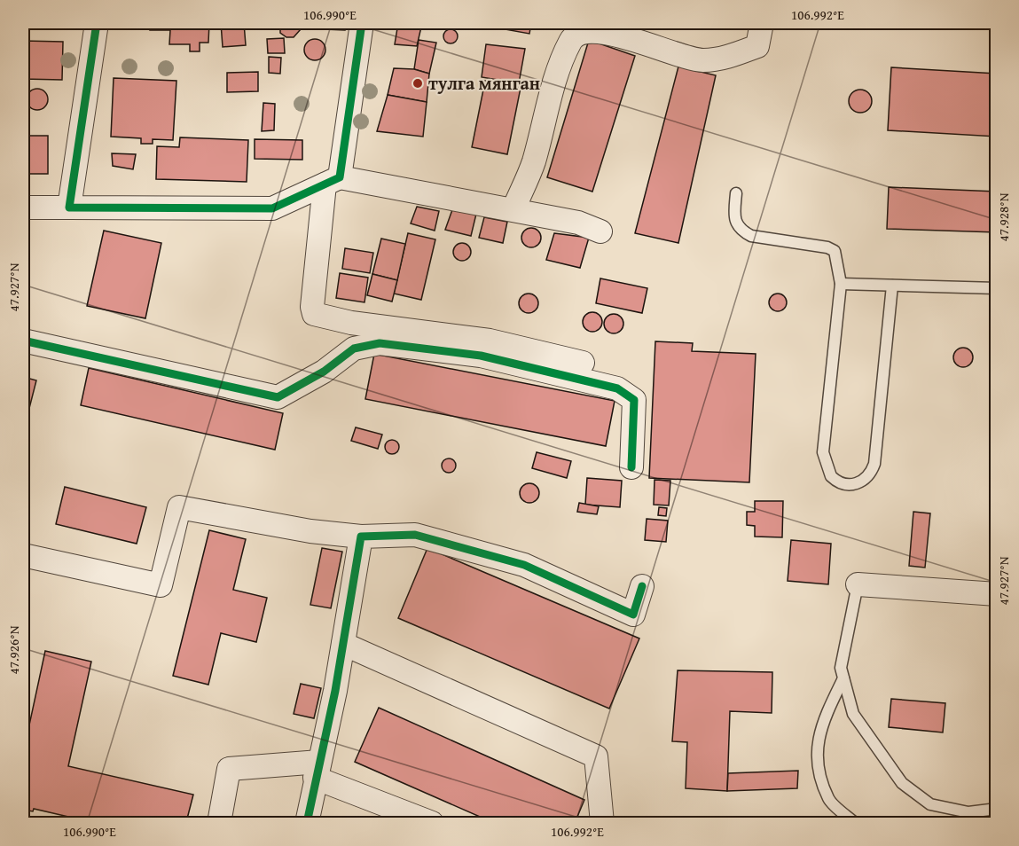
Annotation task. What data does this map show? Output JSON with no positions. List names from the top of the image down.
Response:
{
  "places": ["тулга мянган"],
  "coordinates": [
    "106.990°E",
    "106.992°E",
    "47.928°N",
    "47.927°N",
    "47.926°N"
  ]
}
